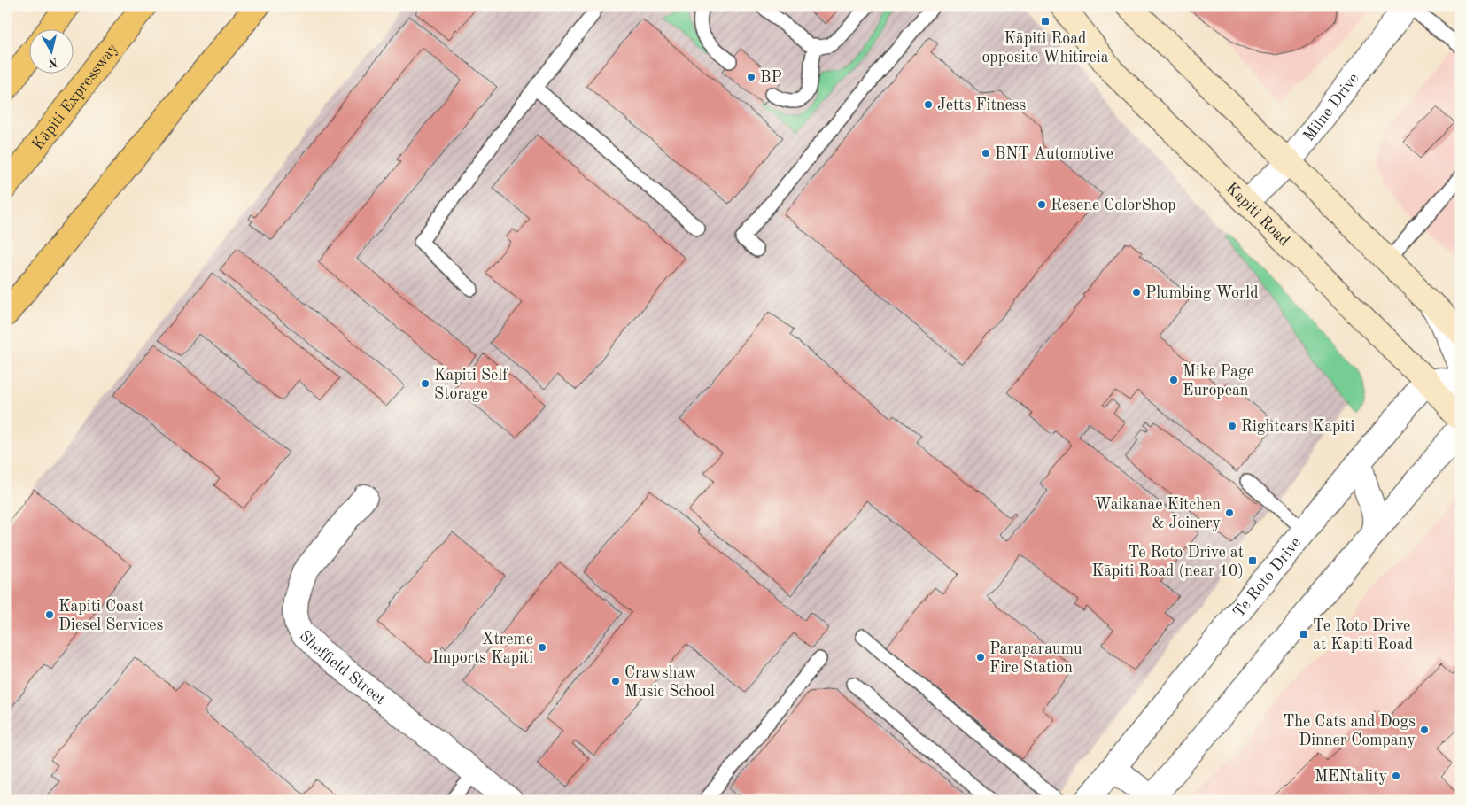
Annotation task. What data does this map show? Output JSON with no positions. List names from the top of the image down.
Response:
{
  "streets": {
    "highway": ["Kāpiti Expressway"],
    "main road": ["Kapiti Road"],
    "street": ["Milne Drive", "Te Roto Drive", "Sheffield Street"]
  },
  "crossings": [
    ["Milne Drive", "Kapiti Road"],
    ["Kapiti Road", "Te Roto Drive"]
  ],
  "places": {
    "transit": ["Kāpiti Road opposite Whitireia", "Te Roto Drive at Kāpiti Road (near 10)", "Te Roto Drive at Kāpiti Road"],
    "other": [
      "BP",
      "Jetts Fitness",
      "BNT Automotive",
      "Resene ColorShop",
      "Plumbing World",
      "Mike Page European",
      "Kapiti Self Storage",
      "Rightcars Kapiti",
      "Waikanae Kitchen & Joinery",
      "Kapiti Coast Diesel Services",
      "Xtreme Imports Kapiti",
      "Paraparaumu Fire Station",
      "Crawshaw Music School",
      "The Cats and Dogs Dinner Company",
      "MENtality"
    ]
  },
  "north": "bottom"
}
